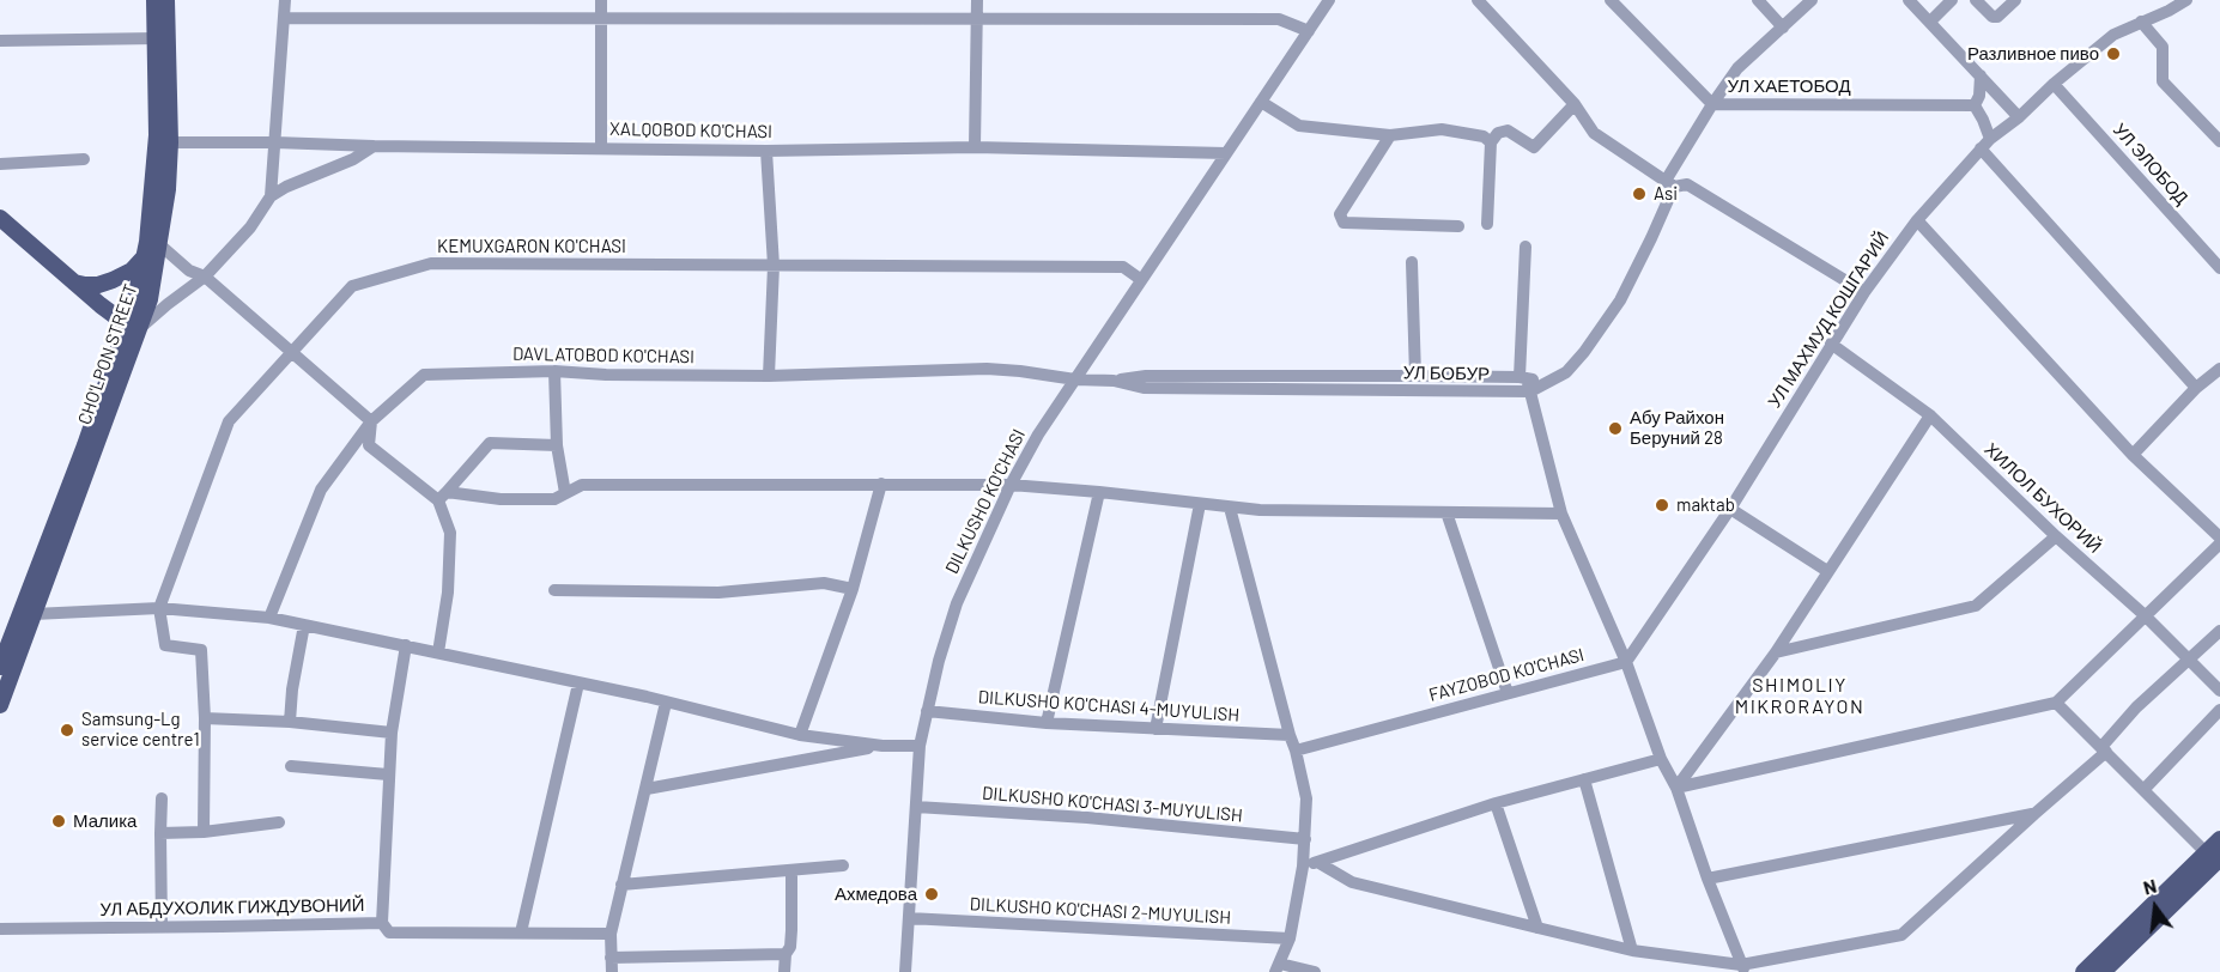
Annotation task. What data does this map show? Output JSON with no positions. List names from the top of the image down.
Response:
{
  "streets": {
    "main road": ["CHO'LPON STREET"],
    "street": [
      "УЛ ХАЕТОБОД",
      "XALQOBOD KO'CHASI",
      "УЛ ЭЛОБОД",
      "KEMUXGARON KO'CHASI",
      "УЛ МАХМУД КОШГАРИЙ",
      "DAVLATOBOD KO'CHASI",
      "УЛ БОБУР",
      "ХИЛОЛ БУХОРИЙ",
      "DILKUSHO KO'CHASI",
      "FAYZOBOD KO'CHASI",
      "DILKUSHO KO'CHASI 4-MUYULISH",
      "DILKUSHO KO'CHASI 3-MUYULISH",
      "УЛ АБДУХОЛИК ГИЖДУВОНИЙ",
      "DILKUSHO KO'CHASI 2-MUYULISH"
    ]
  },
  "crossings": [
    ["XALQOBOD KO'CHASI", "CHO'LPON STREET"],
    ["XALQOBOD KO'CHASI", "DILKUSHO KO'CHASI"],
    ["УЛ ЭЛОБОД", "УЛ МАХМУД КОШГАРИЙ"],
    ["KEMUXGARON KO'CHASI", "DILKUSHO KO'CHASI"],
    ["УЛ МАХМУД КОШГАРИЙ", "ХИЛОЛ БУХОРИЙ"],
    ["УЛ МАХМУД КОШГАРИЙ", "FAYZOBOD KO'CHASI"],
    ["DAVLATOBOD KO'CHASI", "УЛ БОБУР"],
    ["DAVLATOBOD KO'CHASI", "DILKUSHO KO'CHASI"],
    ["УЛ БОБУР", "DILKUSHO KO'CHASI"],
    ["DILKUSHO KO'CHASI", "DILKUSHO KO'CHASI 4-MUYULISH"],
    ["DILKUSHO KO'CHASI", "DILKUSHO KO'CHASI 3-MUYULISH"],
    ["DILKUSHO KO'CHASI", "DILKUSHO KO'CHASI 2-MUYULISH"]
  ],
  "districts": ["SHIMOLIY MIKRORAYON"],
  "places": [
    "Разливное пиво",
    "Asi",
    "Абу Райхон Беруний 28",
    "maktab",
    "Samsung-Lg service centre1",
    "Малика",
    "Ахмедова"
  ],
  "north": "top"
}
